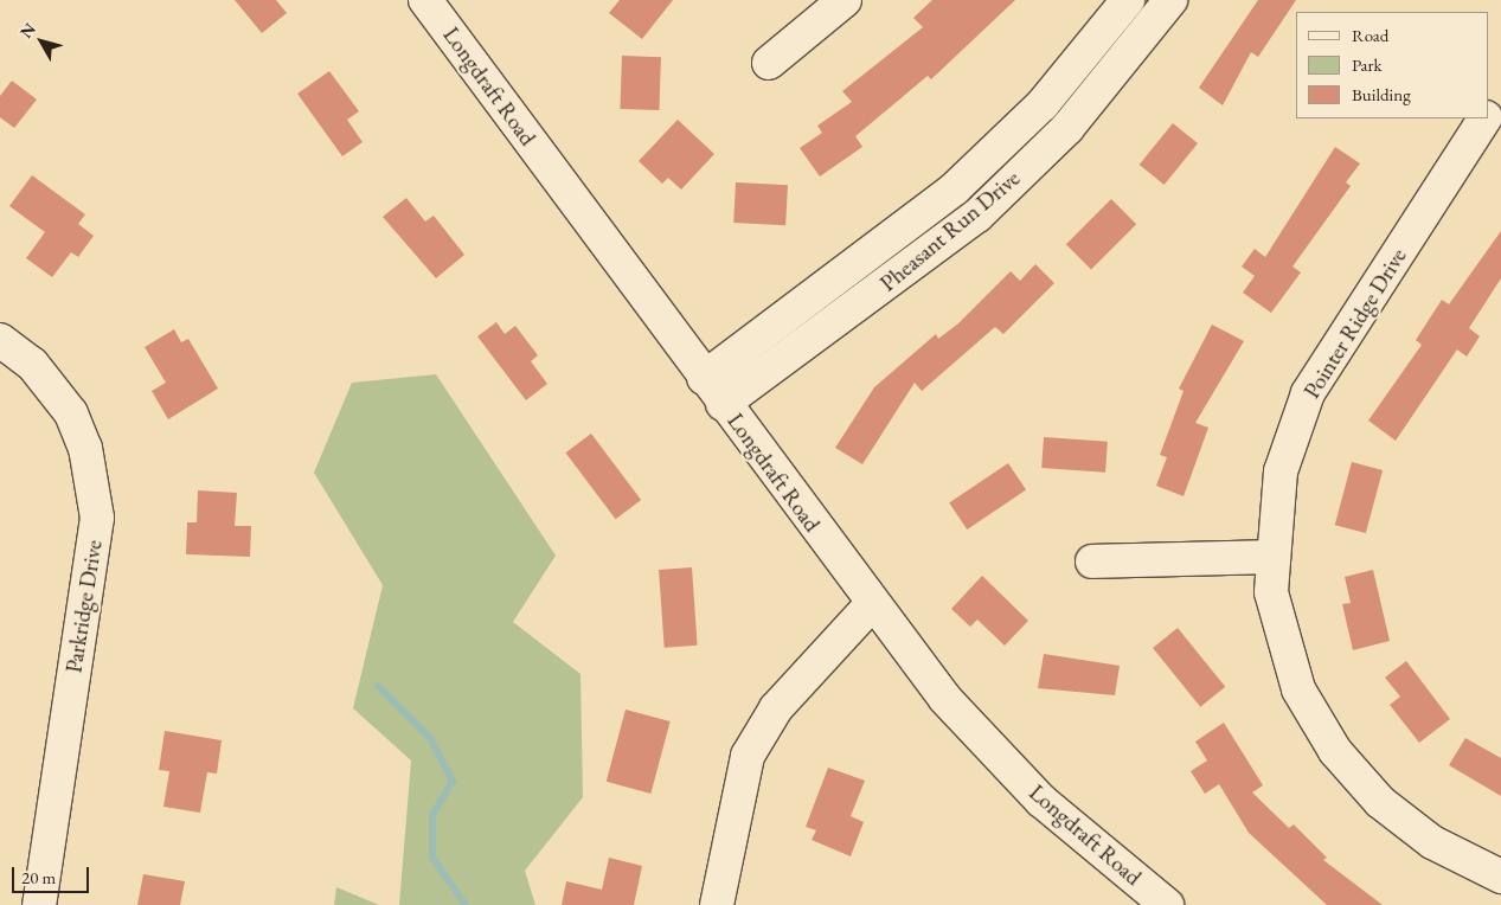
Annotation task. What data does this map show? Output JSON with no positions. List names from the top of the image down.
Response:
{
  "streets": {
    "street": [
      "Longdraft Road",
      "Pheasant Run Drive",
      "Pointer Ridge Drive",
      "Parkridge Drive"
    ]
  },
  "crossings": [
    ["Longdraft Road", "Pheasant Run Drive"]
  ],
  "legend": ["Road", "Park", "Building"],
  "scale_bar": "20 m",
  "north": "top left"
}
